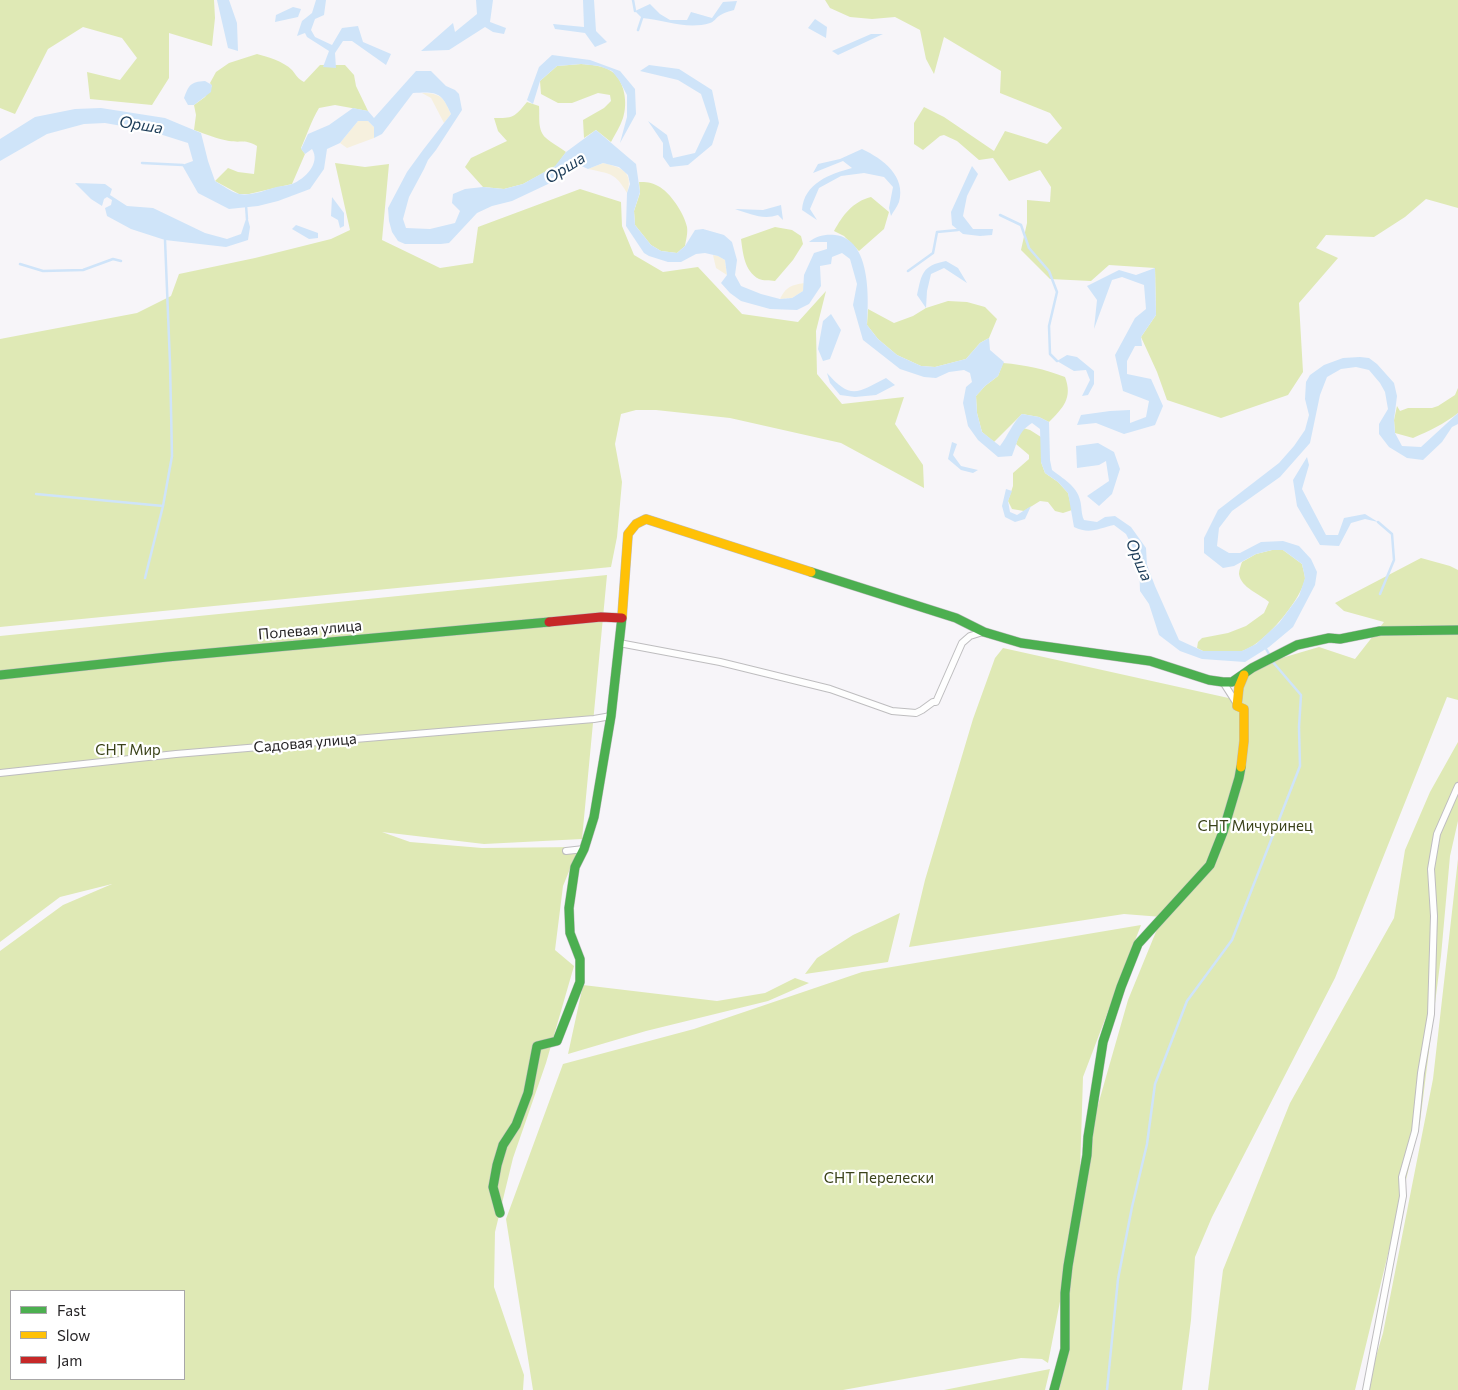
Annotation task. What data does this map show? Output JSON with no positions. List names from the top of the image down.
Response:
{
  "streets": {
    "street": ["Полевая улица", "Садовая улица"]
  },
  "water": ["Орша"],
  "parks": ["СНТ Мир", "СНТ Мичуринец", "СНТ Перелески"],
  "legend": ["Fast", "Slow", "Jam"]
}
